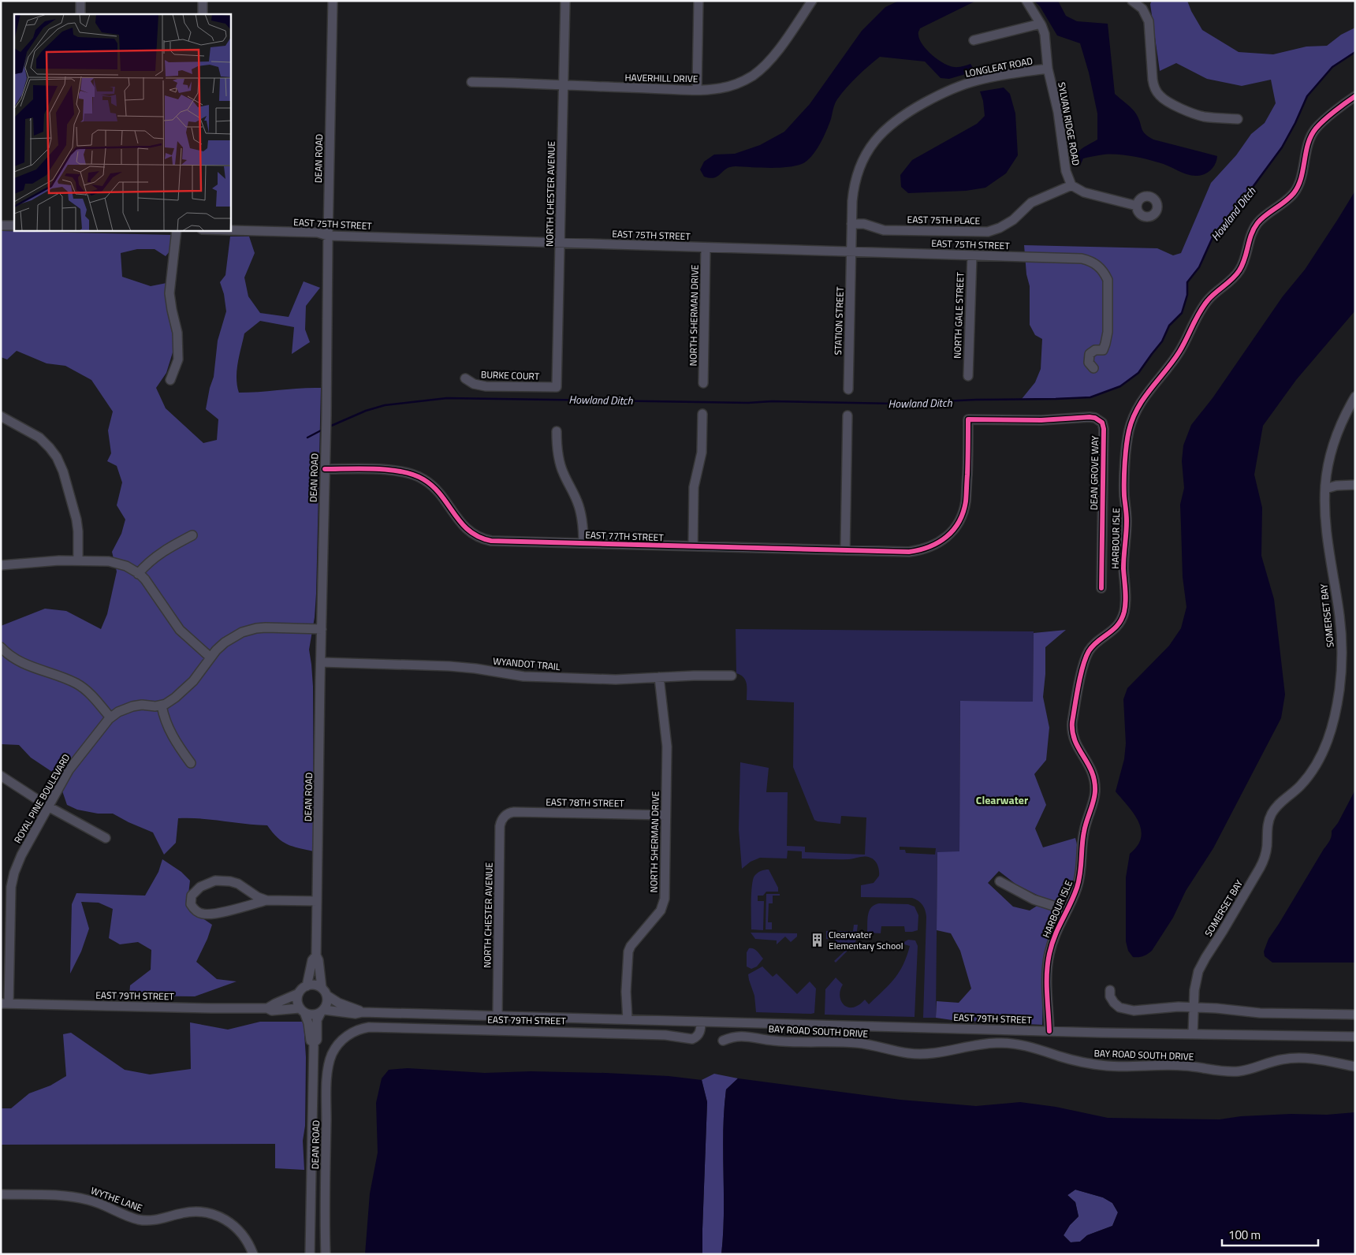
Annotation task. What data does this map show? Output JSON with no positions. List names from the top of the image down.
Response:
{
  "streets": {
    "street": [
      "LONGLEAT ROAD",
      "HAVERHILL DRIVE",
      "SYLVAN RIDGE ROAD",
      "DEAN ROAD",
      "NORTH CHESTER AVENUE",
      "EAST 75TH PLACE",
      "EAST 75TH STREET",
      "NORTH SHERMAN DRIVE",
      "NORTH GALE STREET",
      "STATION STREET",
      "BURKE COURT",
      "DEAN GROVE WAY",
      "EAST 77TH STREET",
      "HARBOUR ISLE",
      "SOMERSET BAY",
      "WYANDOT TRAIL",
      "ROYAL PINE BOULEVARD",
      "EAST 78TH STREET",
      "EAST 79TH STREET",
      "BAY ROAD SOUTH DRIVE",
      "WYTHE LANE"
    ]
  },
  "crossings": [
    ["LONGLEAT ROAD", "SYLVAN RIDGE ROAD"],
    ["LONGLEAT ROAD", "EAST 75TH PLACE"],
    ["LONGLEAT ROAD", "EAST 75TH STREET"],
    ["LONGLEAT ROAD", "STATION STREET"],
    ["HAVERHILL DRIVE", "NORTH CHESTER AVENUE"],
    ["SYLVAN RIDGE ROAD", "EAST 75TH PLACE"],
    ["DEAN ROAD", "EAST 75TH STREET"],
    ["DEAN ROAD", "EAST 77TH STREET"],
    ["DEAN ROAD", "WYANDOT TRAIL"],
    ["DEAN ROAD", "EAST 79TH STREET"],
    ["NORTH CHESTER AVENUE", "EAST 75TH STREET"],
    ["NORTH CHESTER AVENUE", "BURKE COURT"],
    ["NORTH CHESTER AVENUE", "EAST 78TH STREET"],
    ["NORTH CHESTER AVENUE", "EAST 79TH STREET"],
    ["EAST 75TH STREET", "NORTH SHERMAN DRIVE"],
    ["EAST 75TH STREET", "NORTH GALE STREET"],
    ["EAST 75TH STREET", "STATION STREET"],
    ["NORTH SHERMAN DRIVE", "WYANDOT TRAIL"],
    ["NORTH SHERMAN DRIVE", "EAST 78TH STREET"],
    ["NORTH SHERMAN DRIVE", "EAST 79TH STREET"],
    ["DEAN GROVE WAY", "EAST 77TH STREET"],
    ["HARBOUR ISLE", "EAST 79TH STREET"],
    ["SOMERSET BAY", "EAST 79TH STREET"],
    ["ROYAL PINE BOULEVARD", "EAST 79TH STREET"]
  ],
  "districts": ["Clearwater"],
  "water": ["Howland Ditch"],
  "places": {
    "building": ["Clearwater Elementary School"]
  },
  "scale_bar": "100 m"
}
